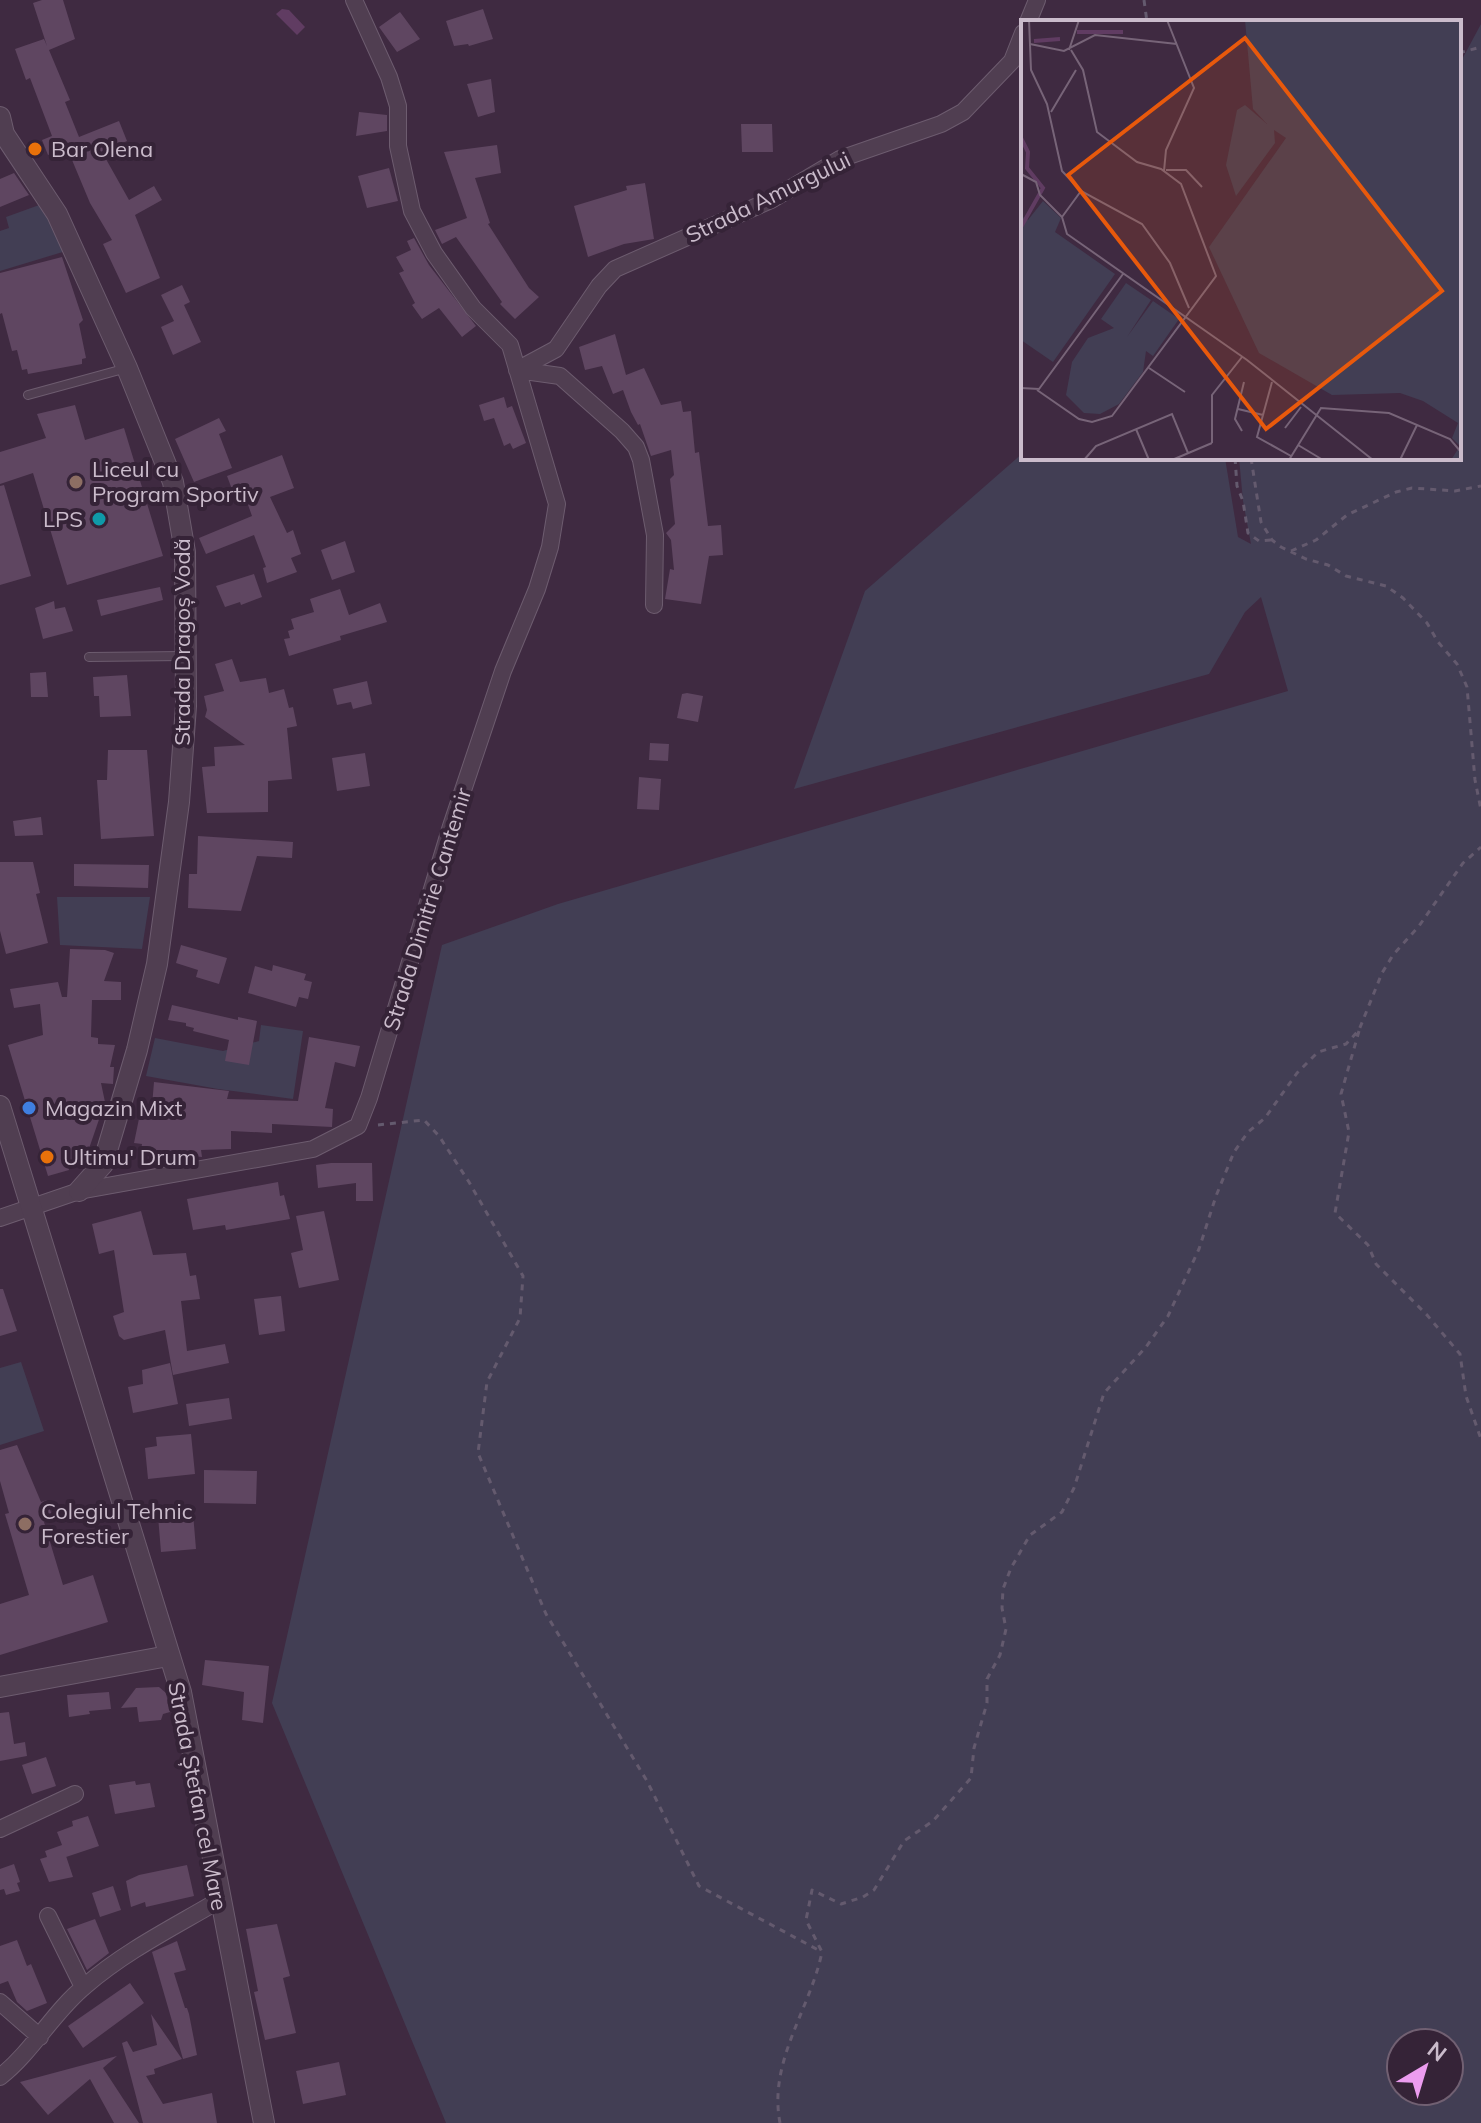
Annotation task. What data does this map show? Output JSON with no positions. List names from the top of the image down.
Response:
{
  "streets": {
    "street": [
      "Strada Amurgului",
      "Strada Dragoș Vodă",
      "Strada Dimitrie Cantemir",
      "Strada Ștefan cel Mare"
    ]
  },
  "crossings": [
    ["Strada Amurgului", "Strada Dimitrie Cantemir"]
  ],
  "places": [
    "Bar Olena",
    "Liceul cu Program Sportiv",
    "LPS",
    "Magazin Mixt",
    "Ultimu' Drum",
    "Colegiul Tehnic Forestier"
  ],
  "north": "top right"
}
